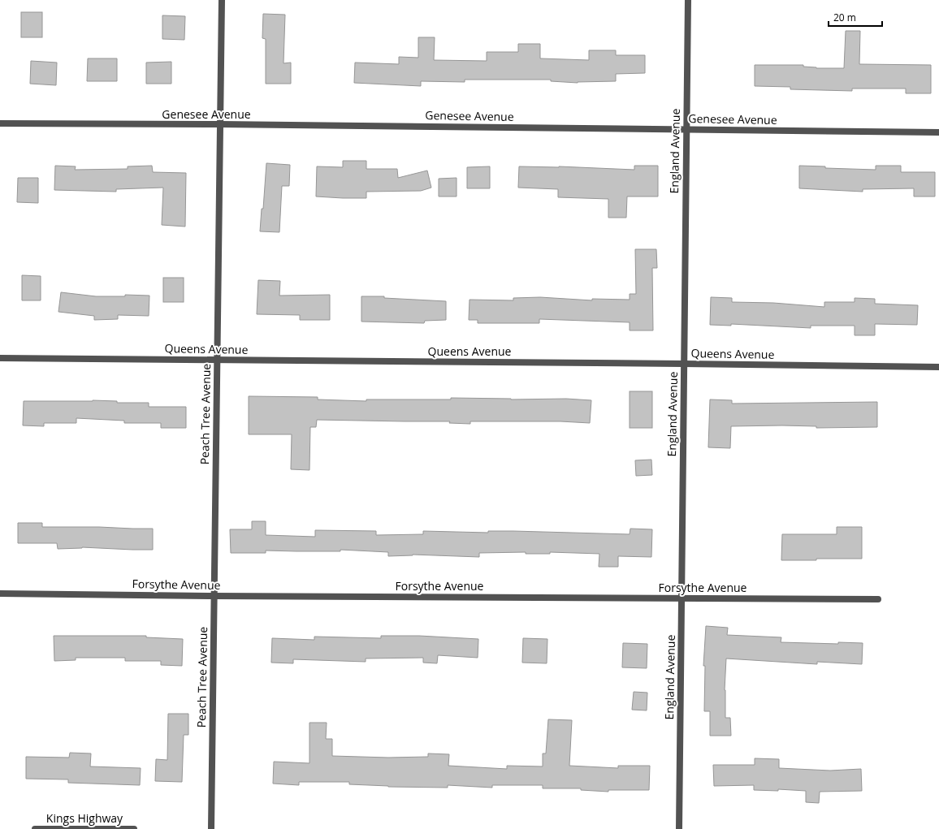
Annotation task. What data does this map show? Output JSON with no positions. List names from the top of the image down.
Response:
{
  "streets": {
    "street": [
      "Genesee Avenue",
      "England Avenue",
      "Queens Avenue",
      "Peach Tree Avenue",
      "Forsythe Avenue",
      "Kings Highway"
    ]
  },
  "crossings": [
    ["Genesee Avenue", "England Avenue"],
    ["Genesee Avenue", "Peach Tree Avenue"],
    ["England Avenue", "Queens Avenue"],
    ["England Avenue", "Forsythe Avenue"],
    ["Queens Avenue", "Peach Tree Avenue"],
    ["Peach Tree Avenue", "Forsythe Avenue"]
  ],
  "scale_bar": "20 m"
}
